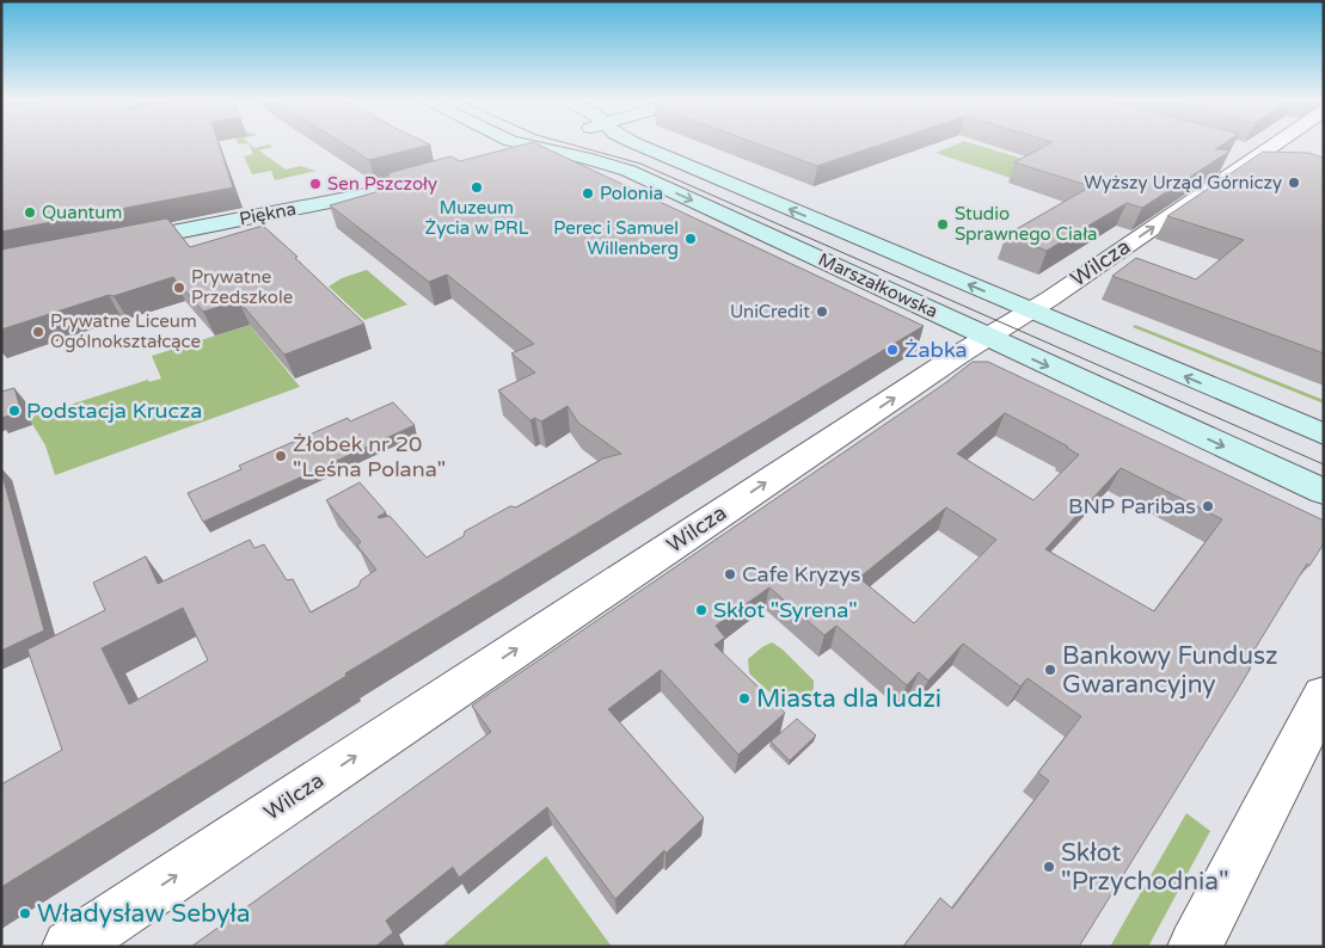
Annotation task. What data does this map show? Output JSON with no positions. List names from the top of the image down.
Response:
{
  "streets": {
    "main road": ["Piękna", "Marszałkowska"],
    "street": ["Wilcza"]
  },
  "crossings": [
    ["Wilcza", "Marszałkowska"]
  ],
  "one_way": ["Wilcza"],
  "places": [
    "Wyższy Urząd Górniczy",
    "Sen Pszczoły",
    "Muzeum Życia w PRL",
    "Polonia",
    "Quantum",
    "Studio Sprawnego Ciała",
    "Perec i Samuel Willenberg",
    "Prywatne Przedszkole",
    "UniCredit",
    "Prywatne Liceum Ogólnokształcące",
    "Żabka",
    "Podstacja Krucza",
    "Żłobek nr 20 \"Leśna Polana\"",
    "BNP Paribas",
    "Cafe Kryzys",
    "Skłot \"Syrena\"",
    "Bankowy Fundusz Gwarancyjny",
    "Miasta dla ludzi",
    "Skłot \"Przychodnia\"",
    "Władysław Sebyła"
  ]
}
